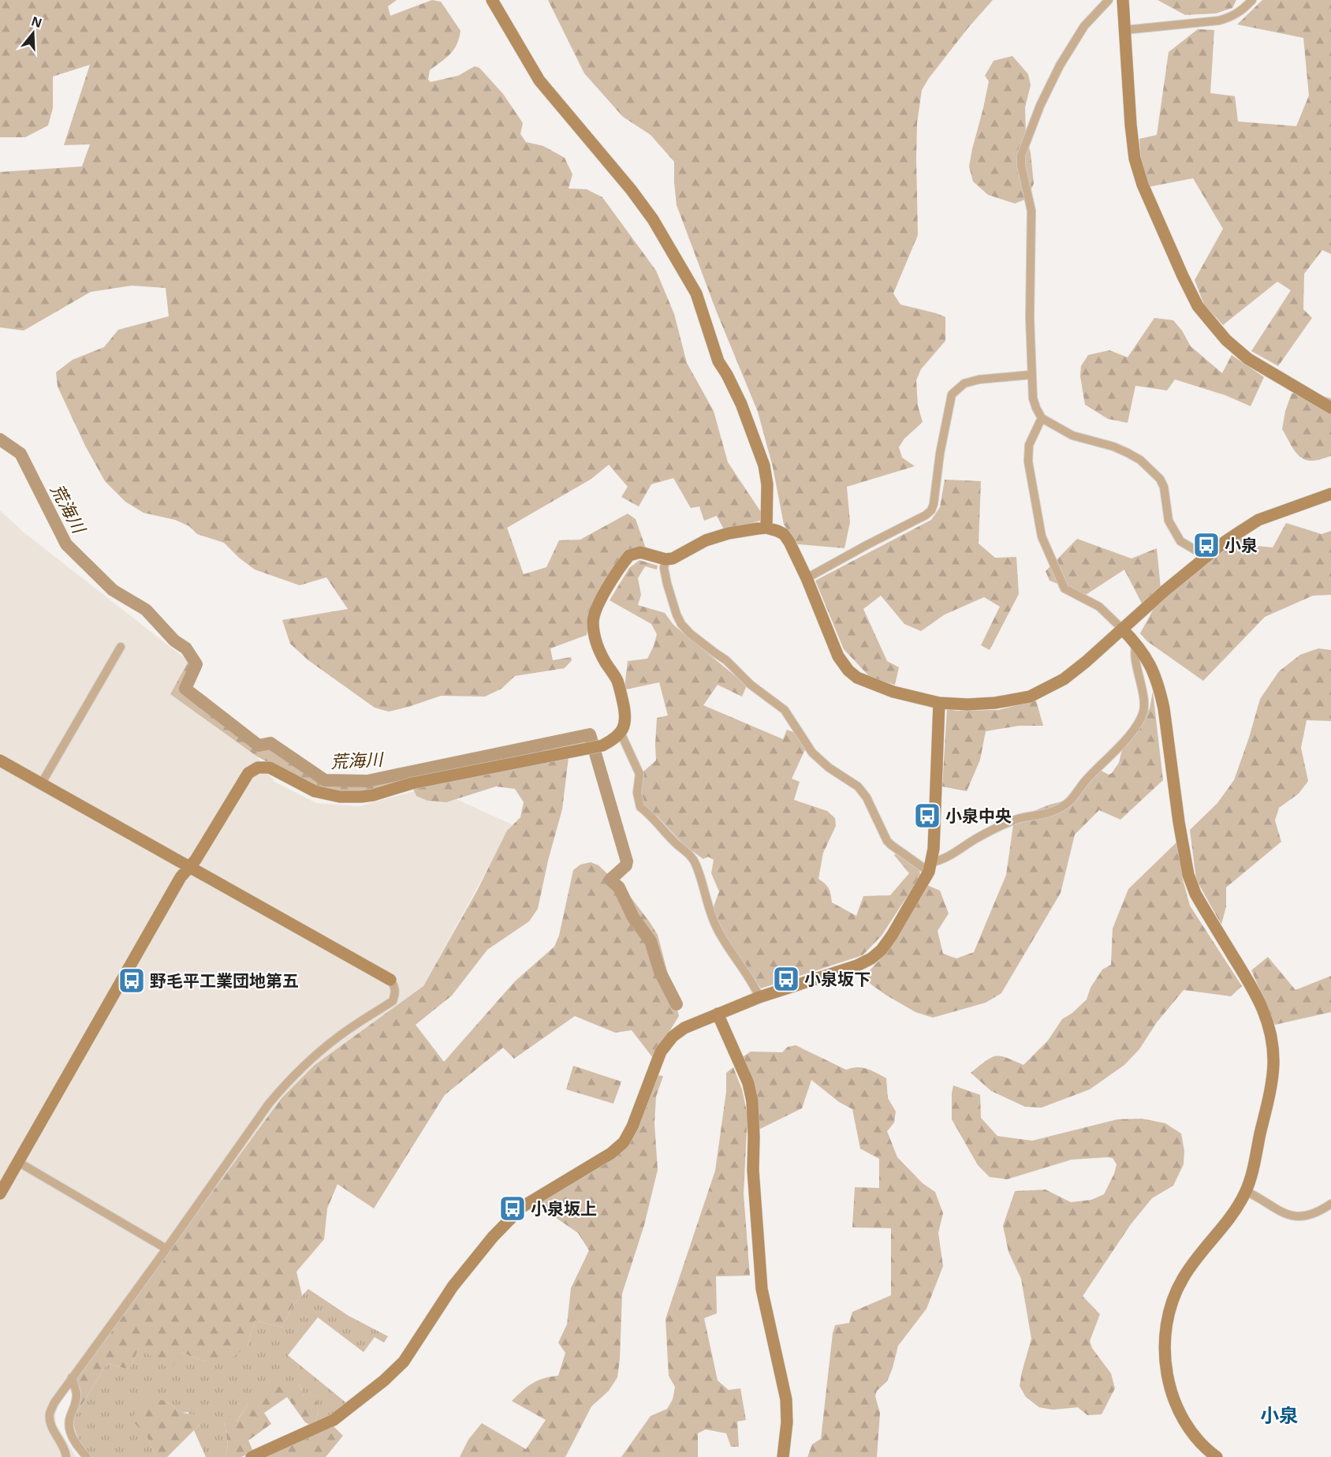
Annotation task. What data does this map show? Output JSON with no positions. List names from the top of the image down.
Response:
{
  "districts": ["小泉"],
  "water": ["荒海川"],
  "places": {
    "bus stop": [
      "小泉",
      "小泉中央",
      "小泉坂下",
      "野毛平工業団地第五",
      "小泉坂上"
    ]
  },
  "north": "top"
}
